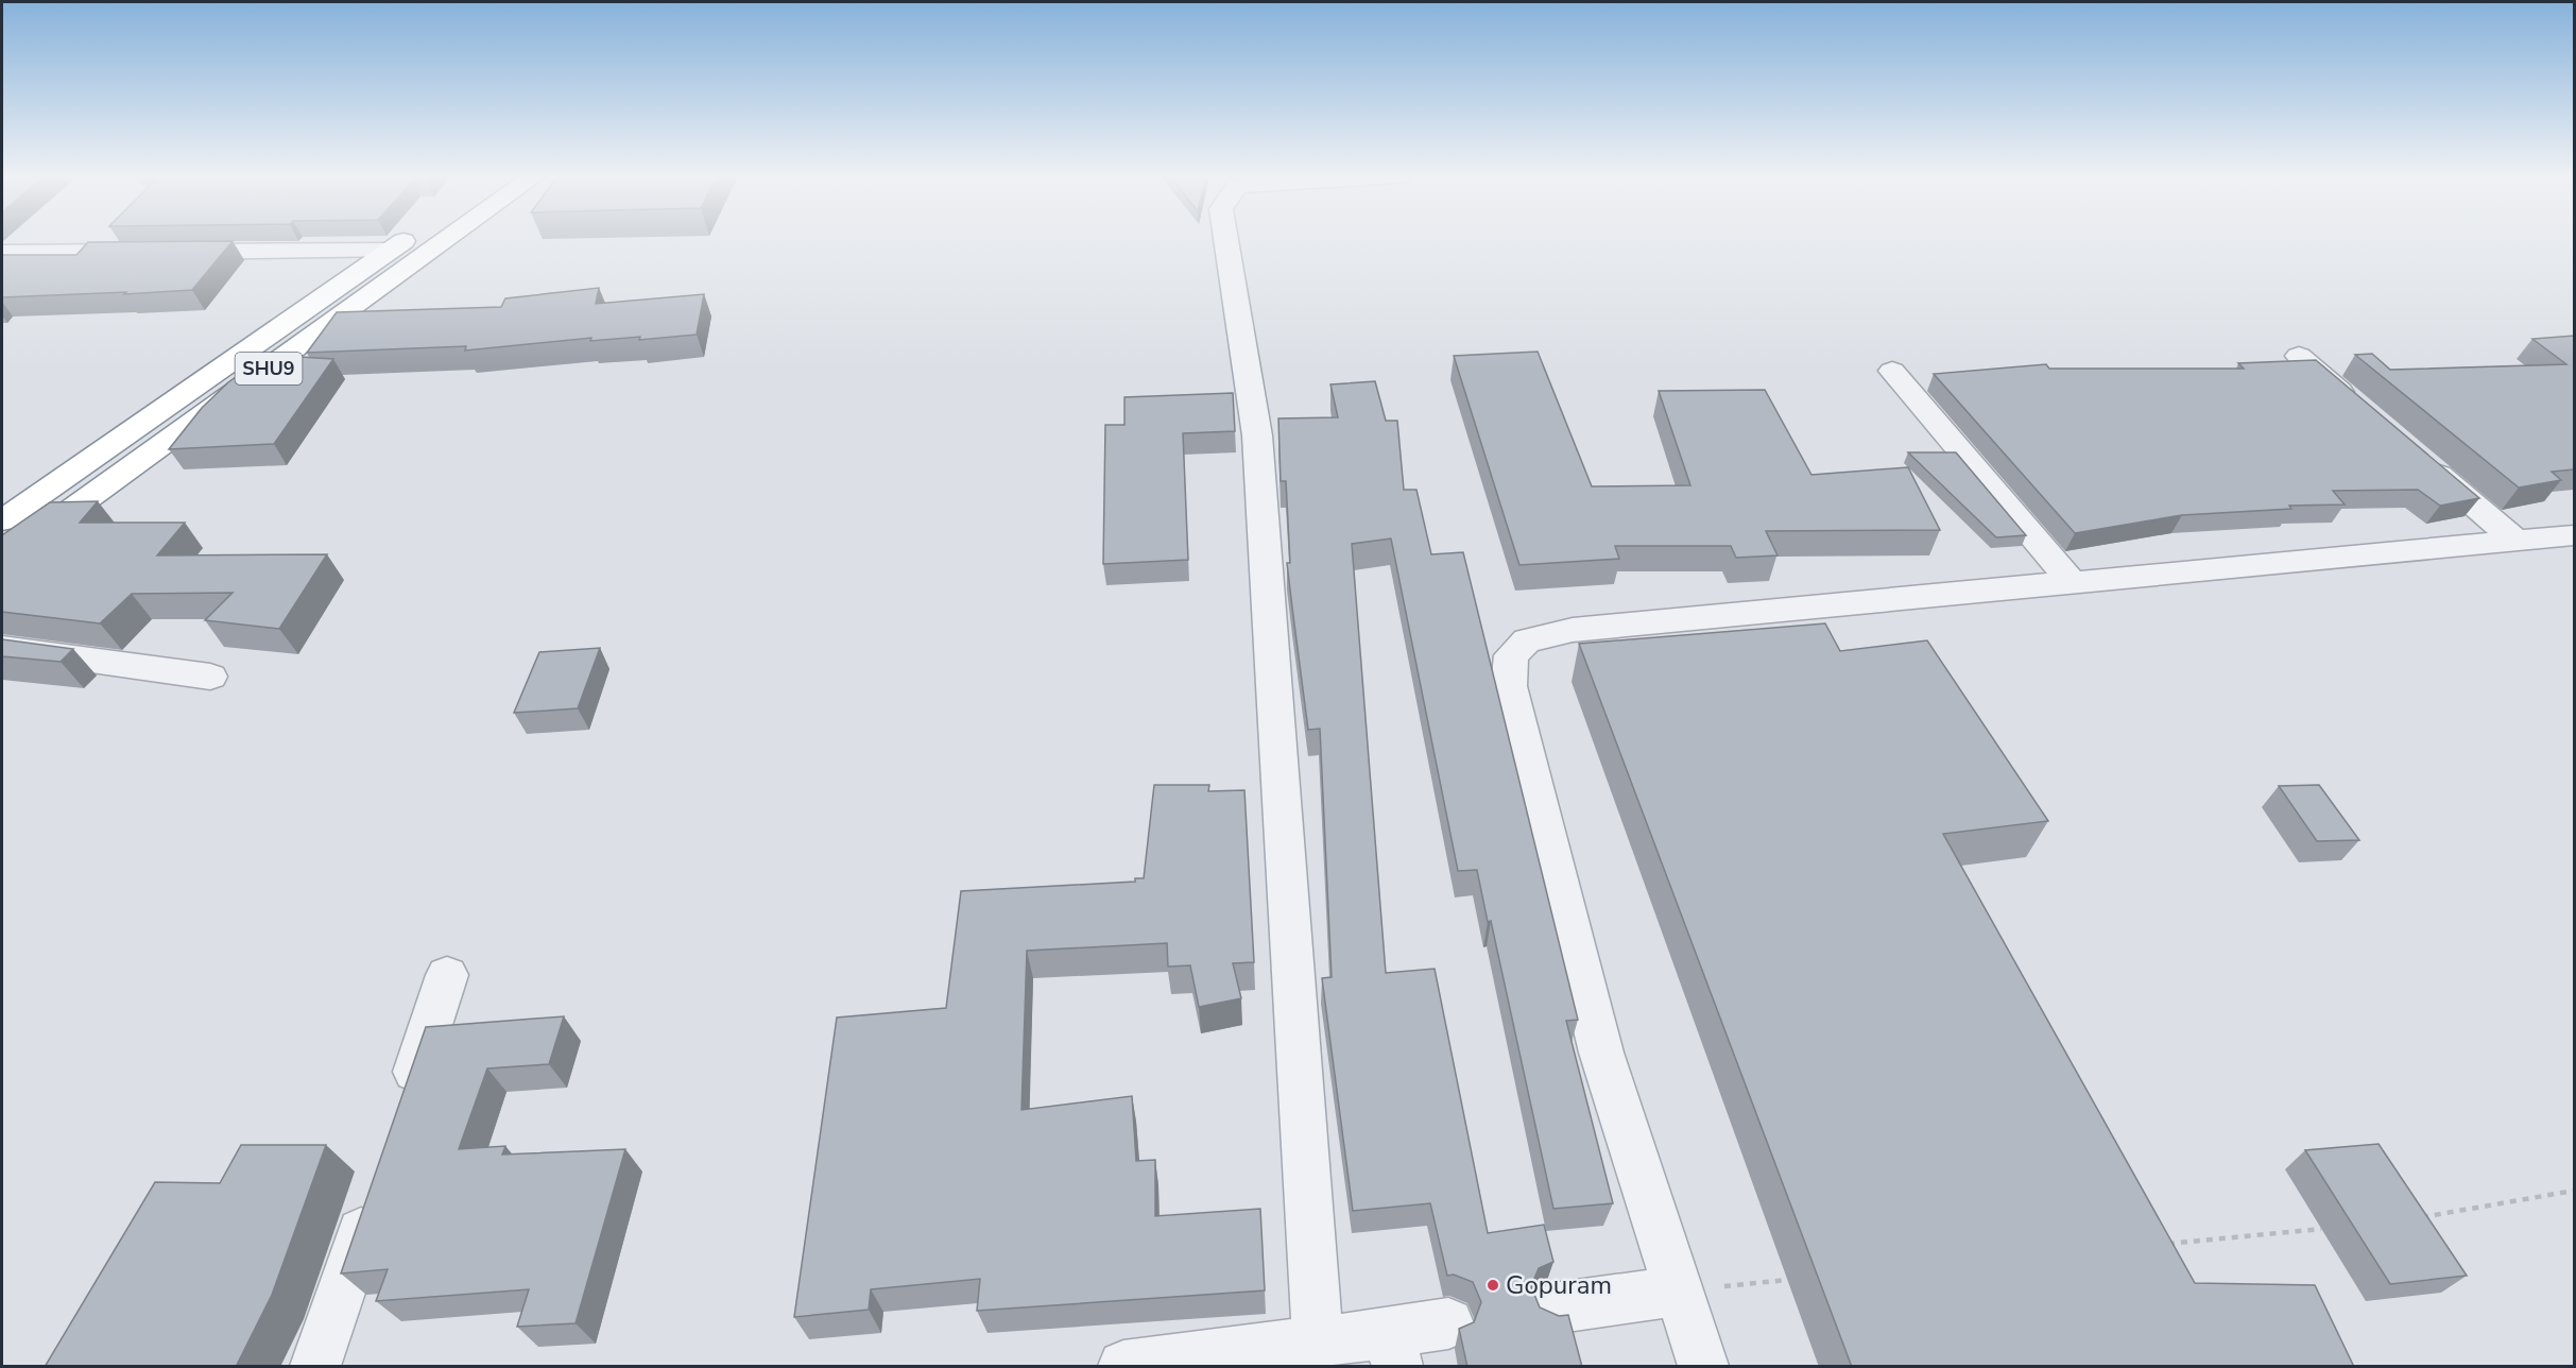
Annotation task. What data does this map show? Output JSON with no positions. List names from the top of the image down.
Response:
{
  "streets": {
    "highway": ["SHU9"]
  },
  "places": ["Gopuram"]
}
